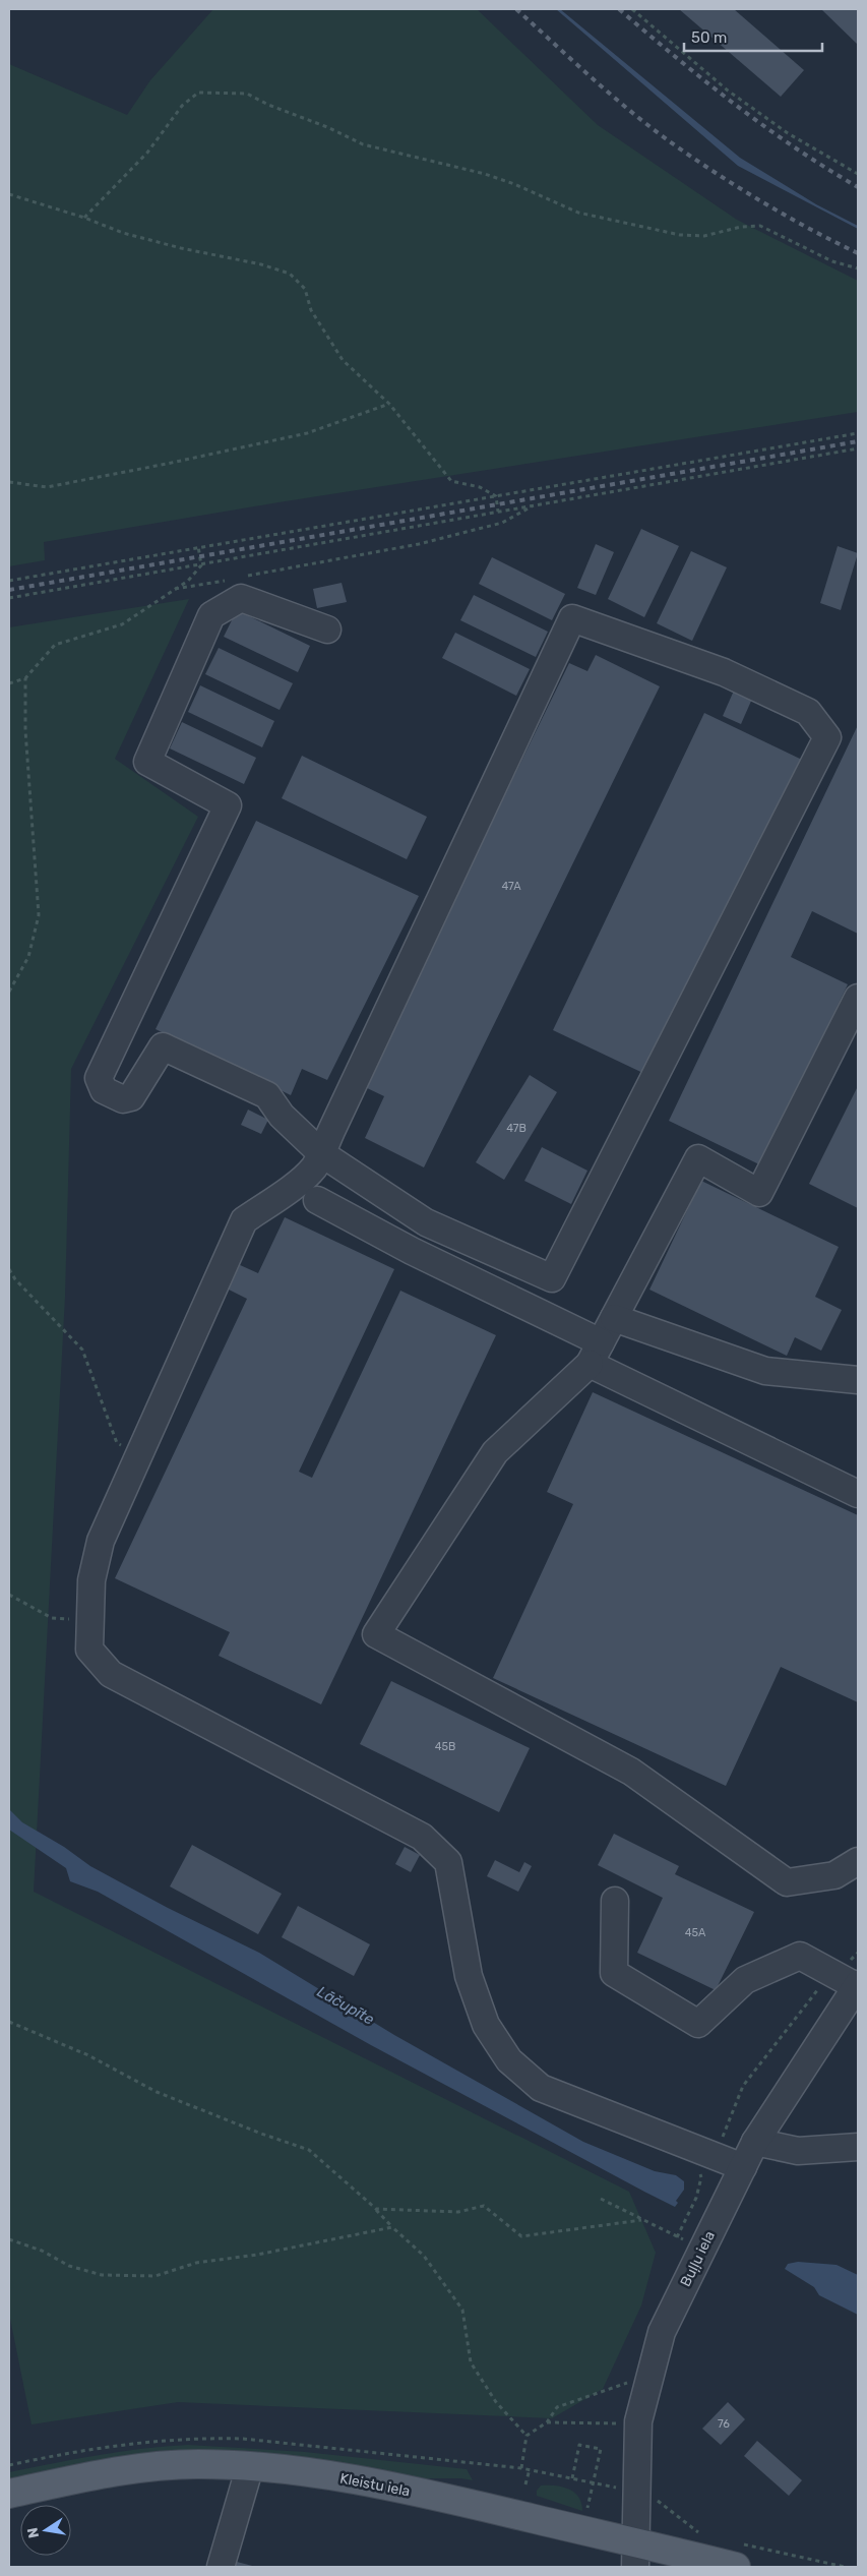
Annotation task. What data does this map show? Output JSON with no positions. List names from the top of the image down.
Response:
{
  "streets": {
    "main road": ["Kleistu iela"],
    "street": ["Buļļu iela"]
  },
  "crossings": [
    ["Buļļu iela", "Kleistu iela"]
  ],
  "water": ["Lāčupīte"],
  "house_numbers": [
    "47A",
    "47B",
    "45B",
    "45A",
    "76"
  ],
  "scale_bar": "50 m",
  "north": "left"
}
